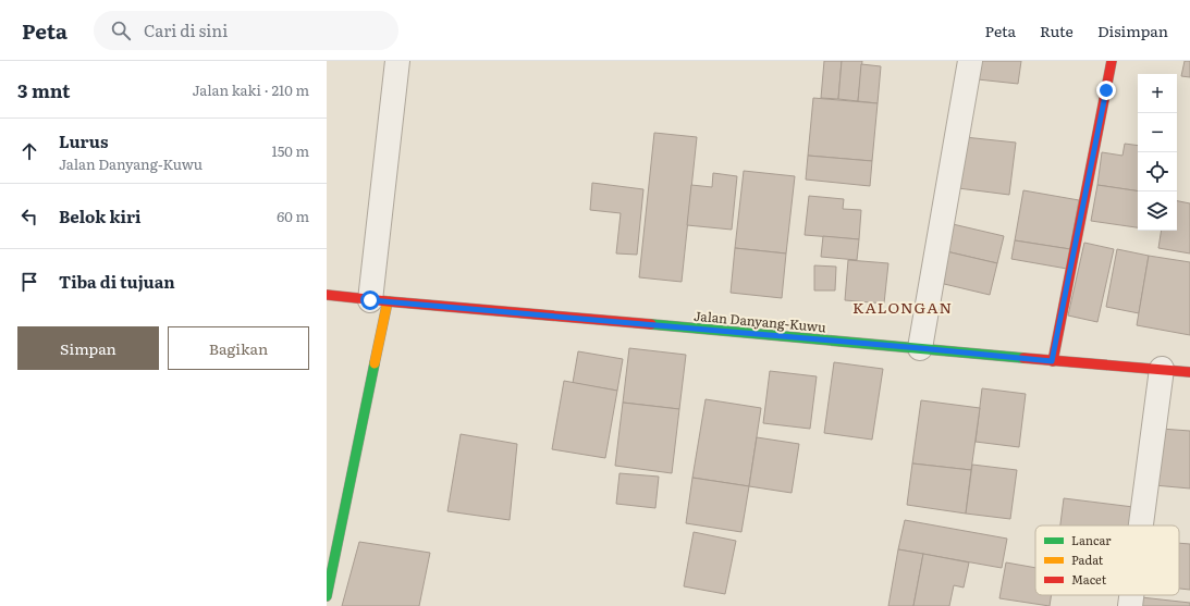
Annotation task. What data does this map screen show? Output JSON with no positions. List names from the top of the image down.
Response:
{
  "streets": {
    "main road": ["Jalan Danyang-Kuwu"]
  },
  "districts": ["KALONGAN"],
  "legend": ["Lancar", "Padat", "Macet"],
  "page": {
    "header": "Peta",
    "search": "Cari di sini",
    "nav": ["Peta", "Rute", "Disimpan"],
    "heading": ["3 mnt", "Jalan kaki · 210 m"],
    "map_buttons": ["+", "−"],
    "list": [
      ["Lurus", "Jalan Danyang-Kuwu", "150 m"],
      ["Belok kiri", "60 m"],
      "Tiba di tujuan"
    ],
    "buttons": ["Simpan", "Bagikan"]
  }
}
